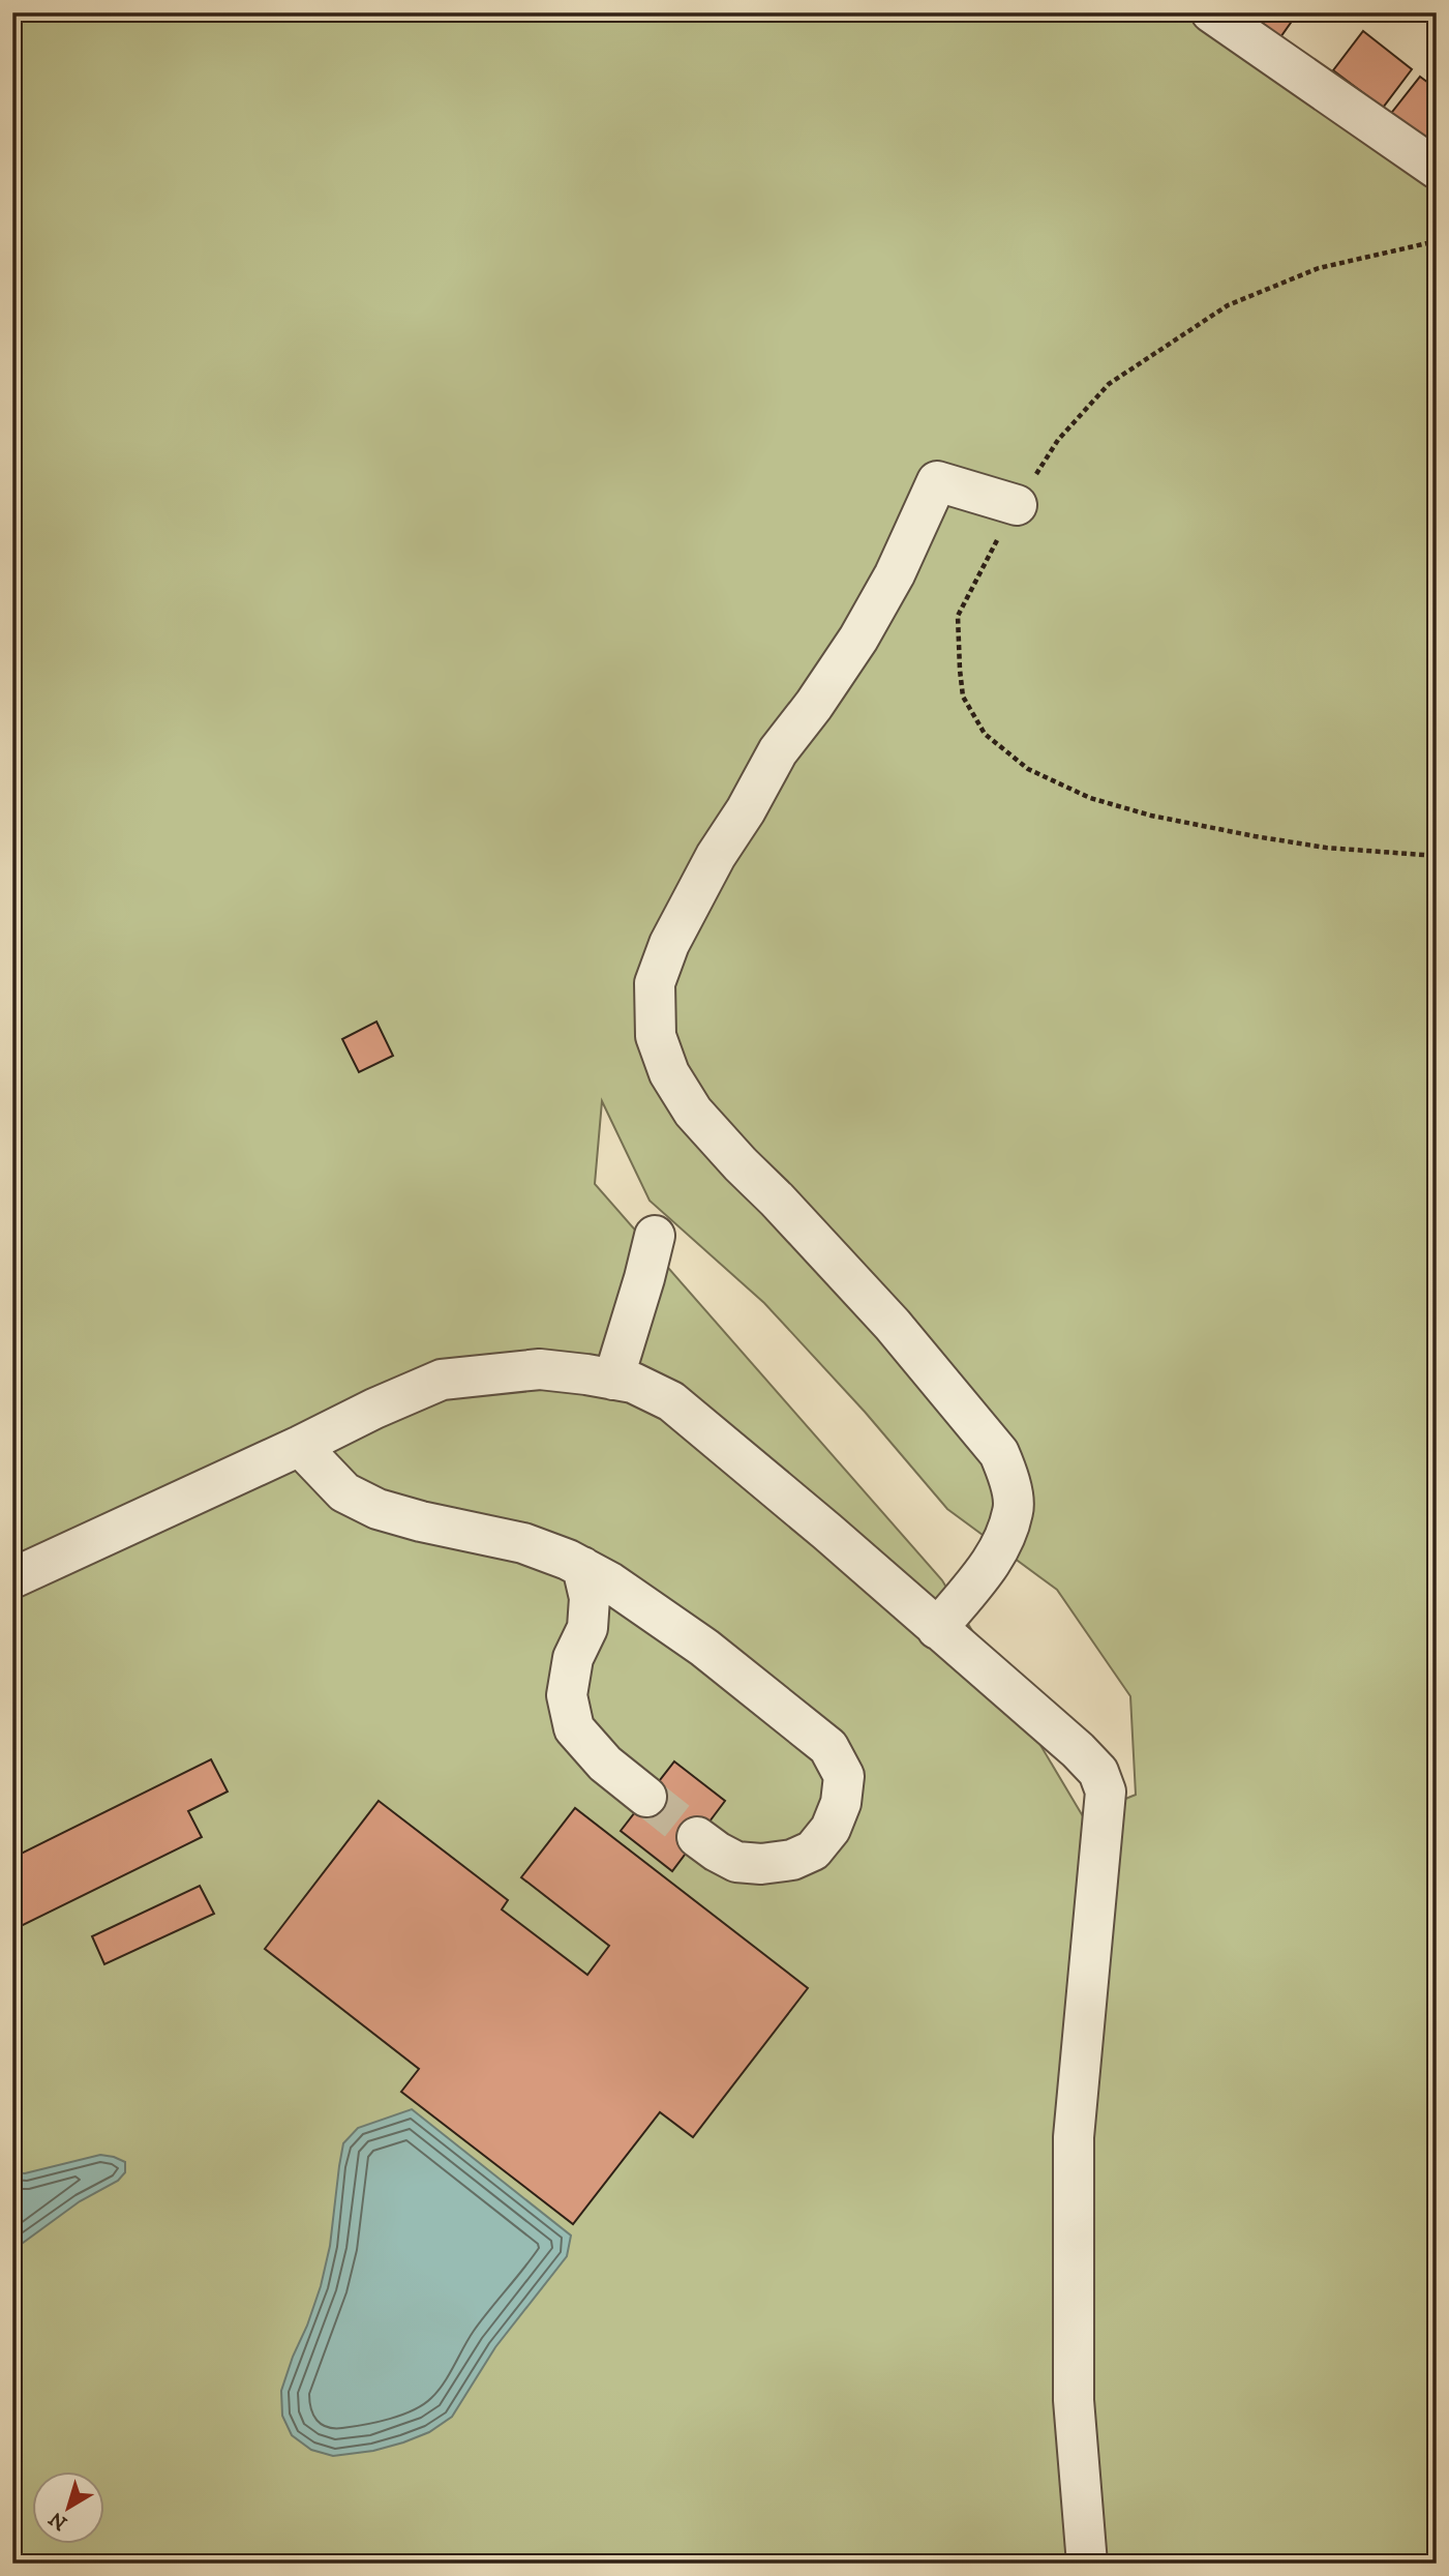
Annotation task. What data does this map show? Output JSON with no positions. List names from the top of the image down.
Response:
{
  "north": "bottom left"
}
